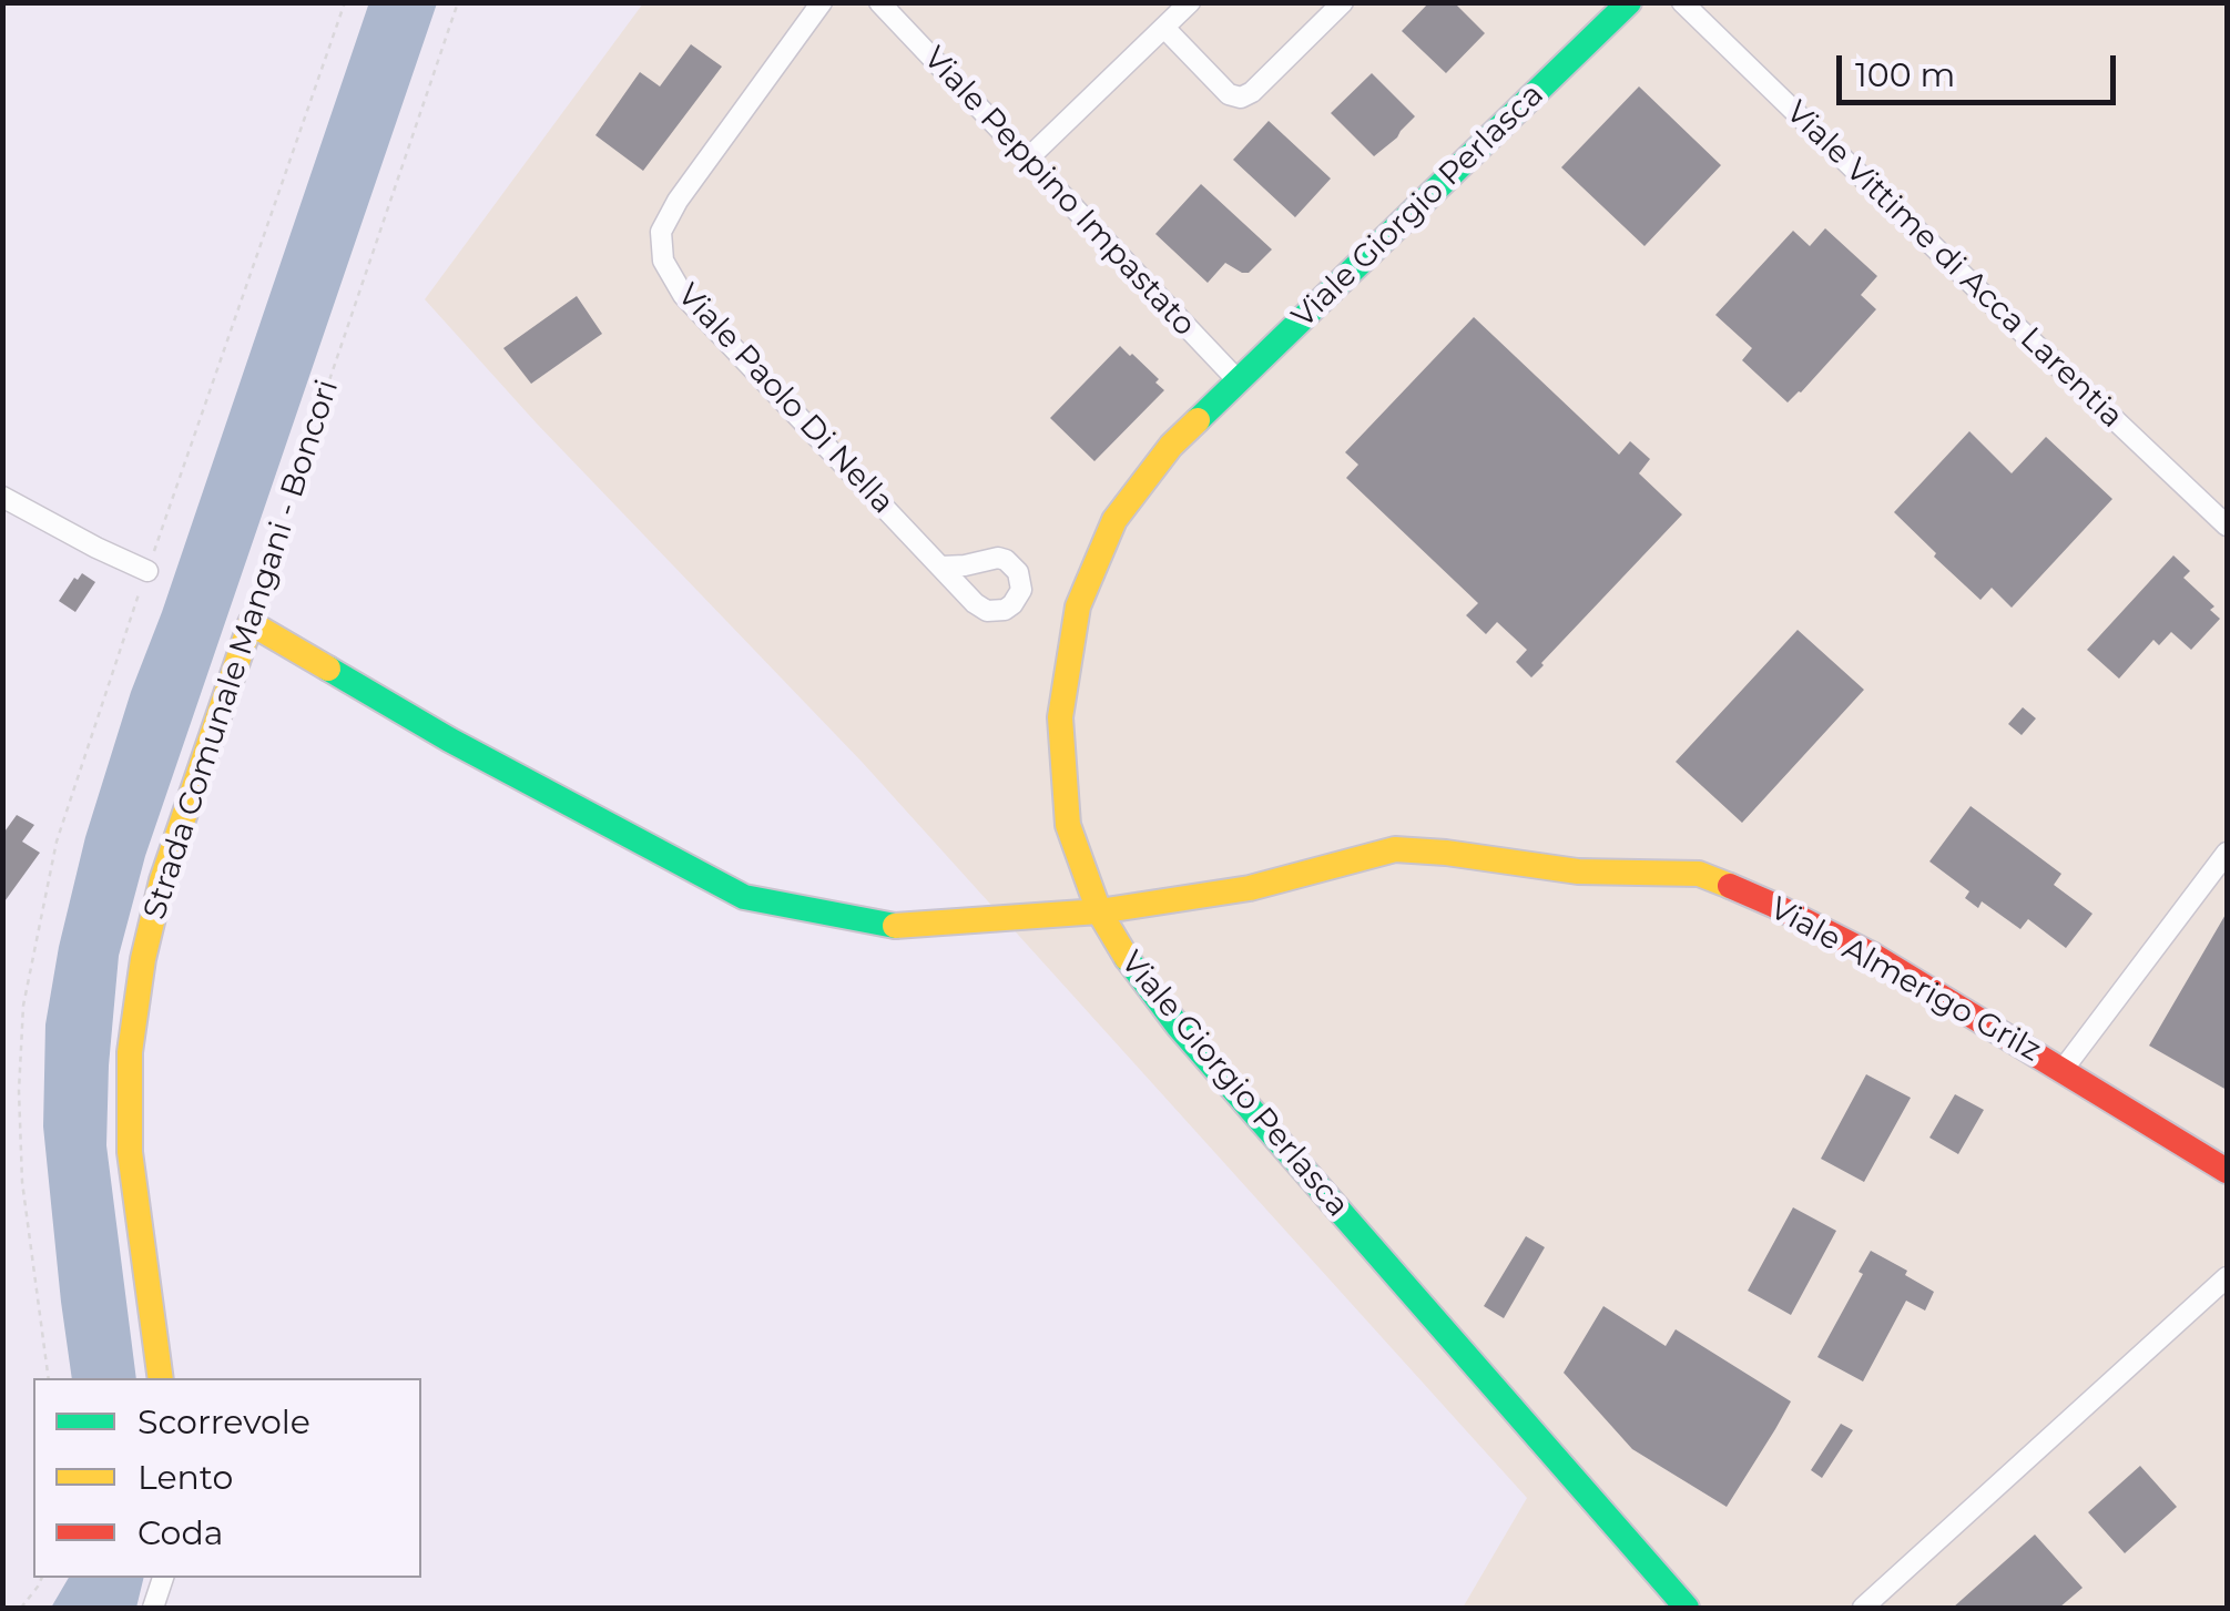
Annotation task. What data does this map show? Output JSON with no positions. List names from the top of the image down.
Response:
{
  "streets": {
    "street": [
      "Viale Peppino Impastato",
      "Viale Giorgio Perlasca",
      "Viale Vittime di Acca Larentia",
      "Viale Paolo Di Nella",
      "Strada Comunale Mangani - Boncori",
      "Viale Almerigo Grilz"
    ]
  },
  "crossings": [
    ["Viale Peppino Impastato", "Viale Giorgio Perlasca"],
    ["Viale Giorgio Perlasca", "Viale Almerigo Grilz"],
    ["Strada Comunale Mangani - Boncori", "Viale Almerigo Grilz"]
  ],
  "legend": ["Scorrevole", "Lento", "Coda"],
  "scale_bar": "100 m"
}
